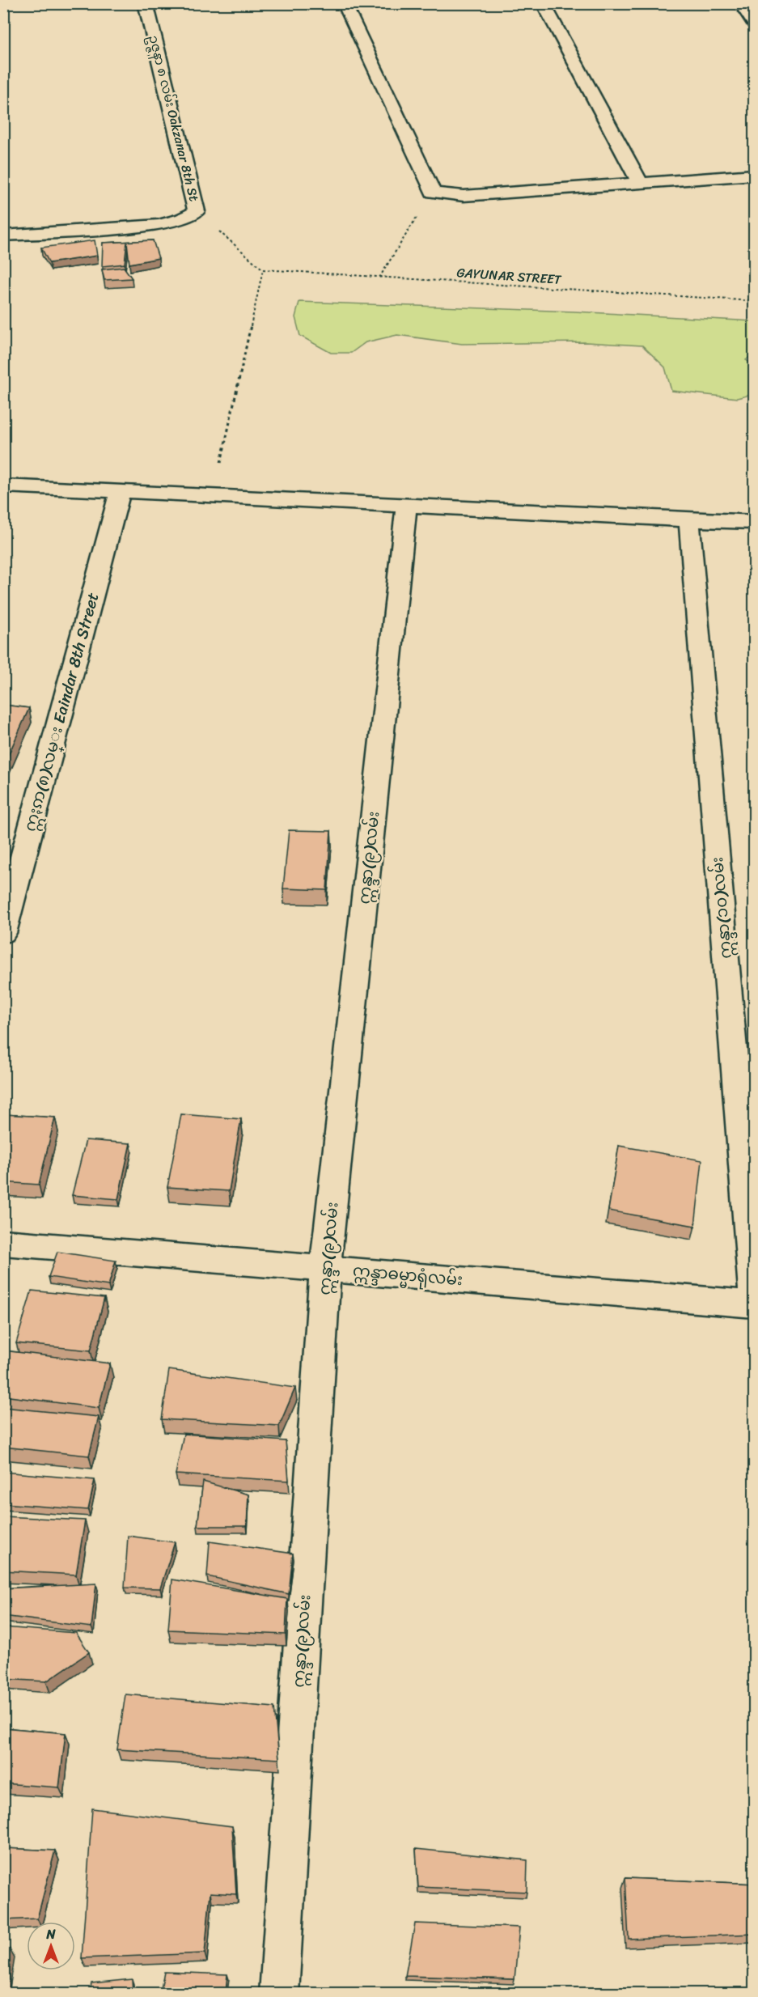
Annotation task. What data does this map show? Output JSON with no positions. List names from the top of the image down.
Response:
{
  "streets": {
    "street": [
      "ဥဇ္ဇနာ ၈ လမ်း Oakzanar 8th St",
      "ဣႏၵာ(၈)လမ္း Eaindar 8th Street",
      "ဣန္ဒာ(၉)လမ်း",
      "ဣန္ဒာ(၁၀)လမ်း",
      "ဣန္ဒာဓမ္မာရုံလမ်း"
    ],
    "path": ["GAYUNAR STREET"]
  },
  "crossings": [
    ["ဣန္ဒာ(၉)လမ်း", "ဣန္ဒာဓမ္မာရုံလမ်း"]
  ],
  "north": "top"
}
